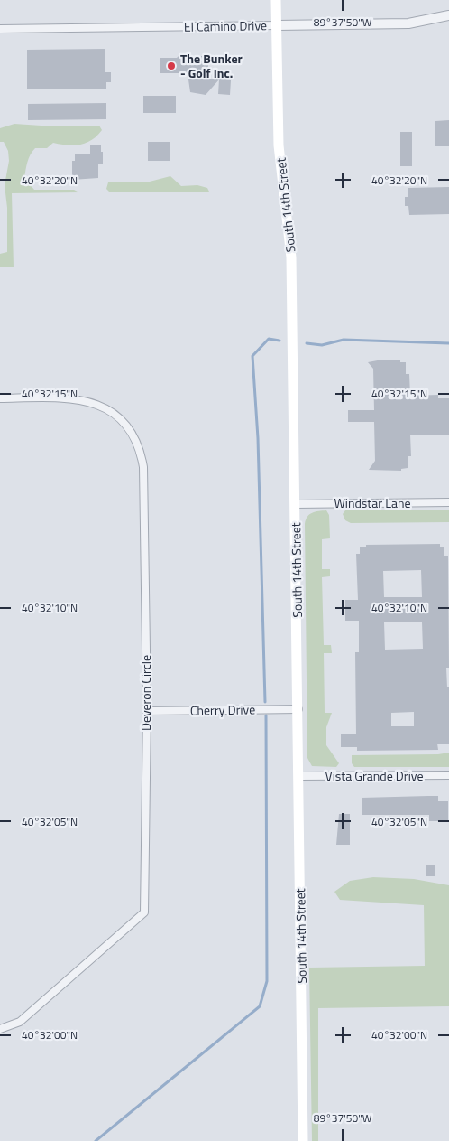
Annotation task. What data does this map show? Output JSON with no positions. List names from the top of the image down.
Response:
{
  "streets": {
    "main road": ["South 14th Street"],
    "street": [
      "El Camino Drive",
      "Windstar Lane",
      "Deveron Circle",
      "Cherry Drive",
      "Vista Grande Drive"
    ]
  },
  "crossings": [
    ["El Camino Drive", "South 14th Street"],
    ["South 14th Street", "Windstar Lane"],
    ["South 14th Street", "Cherry Drive"],
    ["South 14th Street", "Vista Grande Drive"],
    ["Deveron Circle", "Cherry Drive"]
  ],
  "places": ["The Bunker - Golf Inc."],
  "coordinates": [
    "89°37'50\"W",
    "40°32'20\"N",
    "40°32'15\"N",
    "40°32'10\"N",
    "40°32'05\"N",
    "40°32'00\"N"
  ]
}
